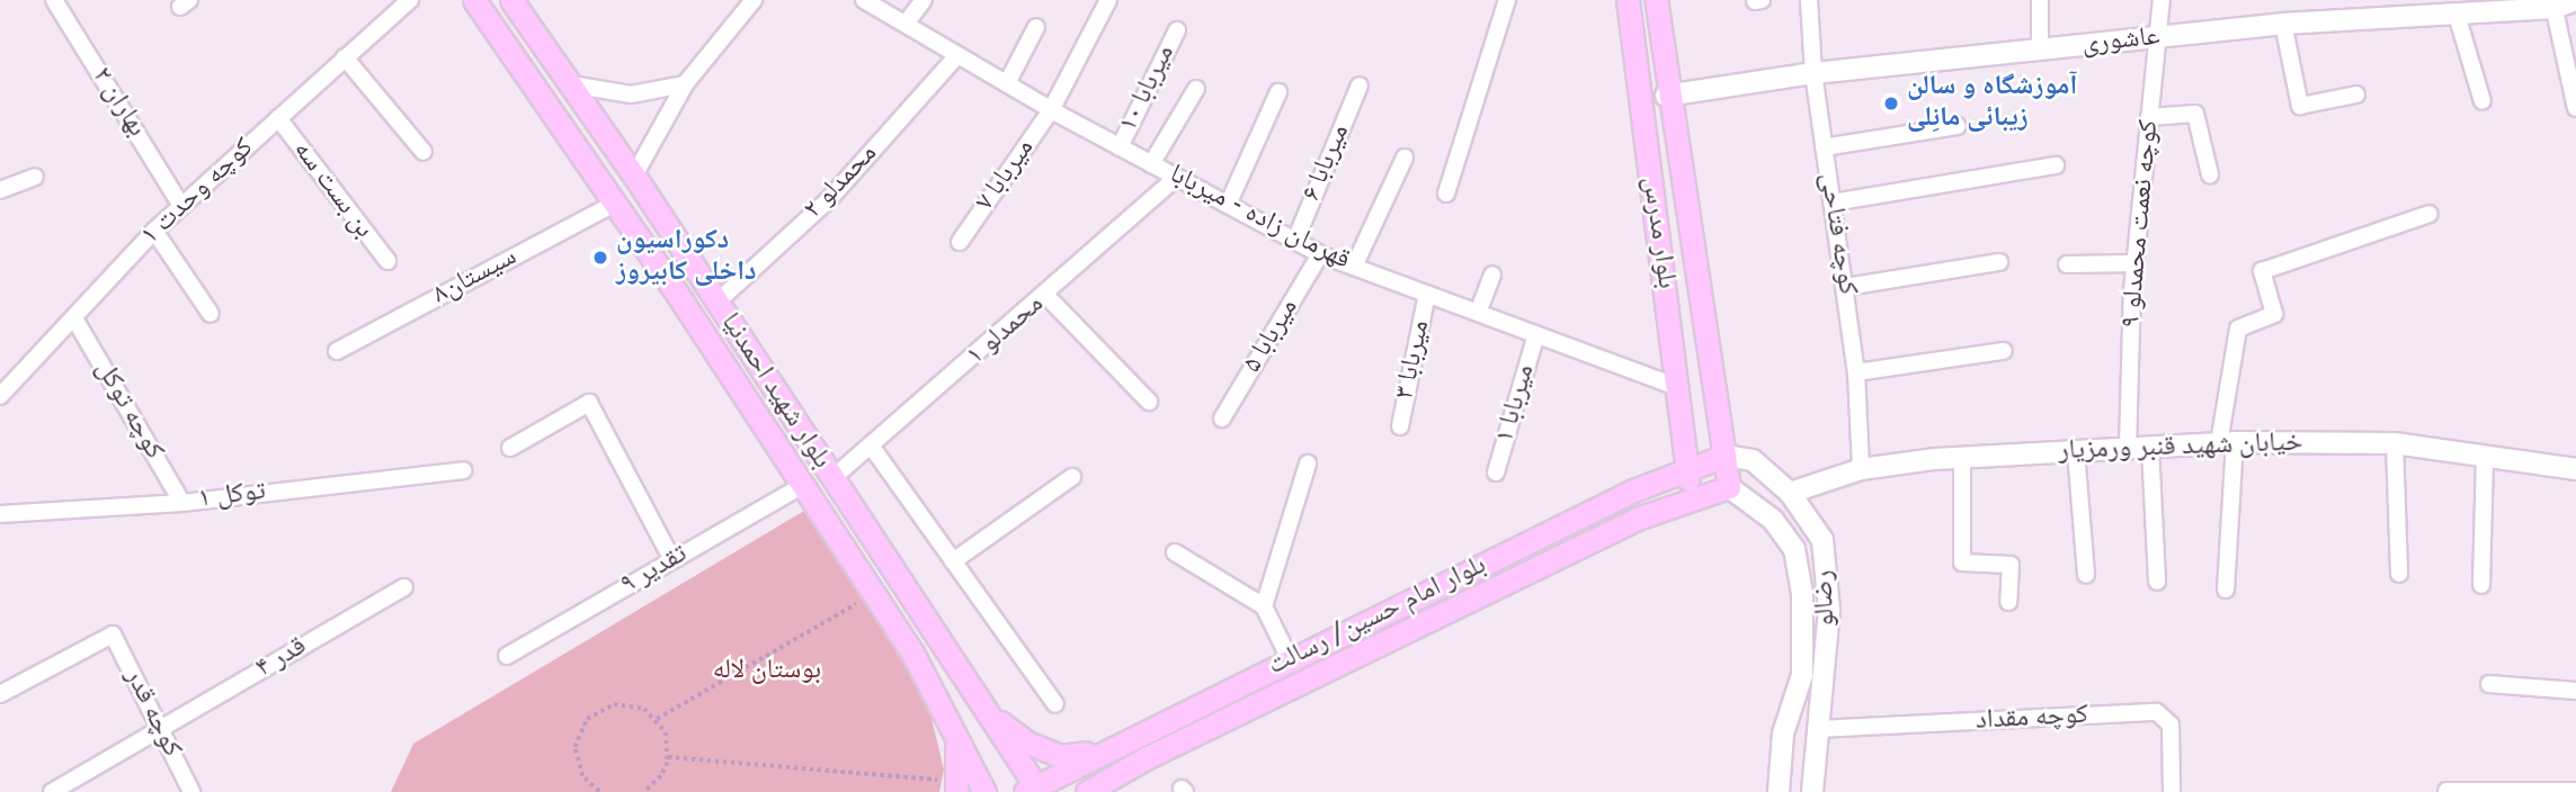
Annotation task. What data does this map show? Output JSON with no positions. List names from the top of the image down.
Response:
{
  "streets": {
    "main road": ["بلوار مدرس", "بلوار شهید احمدنیا", "بلوار امام حسین/ رسالت"],
    "street": [
      "عاشوری",
      "میربابا ۱۰",
      "بهاران ۲",
      "میربابا ۶",
      "میربابا ۷",
      "محمدلو ۲",
      "بن بست سه",
      "کوچه وحدت ۱",
      "قهرمان زاده - میربابا",
      "کوچه نعمت محمدلو ۹",
      "کوچه فتاحی",
      "سیستان۸",
      "محمدلو ۱",
      "میربابا ۵",
      "میربابا ۳",
      "میربابا ۱",
      "کوچه توکل",
      "خیابان شهید قنبر ورمزیار",
      "توکل ۱",
      "۹ تقدیر",
      "رضالو",
      "قدر ۴",
      "کوچه قدر",
      "کوچه مقداد"
    ]
  },
  "crossings": [
    ["عاشوری", "کوچه نعمت محمدلو ۹"],
    ["عاشوری", "بلوار مدرس"],
    ["عاشوری", "کوچه فتاحی"],
    ["میربابا ۱۰", "قهرمان زاده - میربابا"],
    ["بهاران ۲", "کوچه وحدت ۱"],
    ["میربابا ۶", "قهرمان زاده - میربابا"],
    ["میربابا ۷", "قهرمان زاده - میربابا"],
    ["محمدلو ۲", "قهرمان زاده - میربابا"],
    ["محمدلو ۲", "بلوار شهید احمدنیا"],
    ["بن بست سه", "کوچه وحدت ۱"],
    ["کوچه وحدت ۱", "کوچه توکل"],
    ["قهرمان زاده - میربابا", "بلوار مدرس"],
    ["قهرمان زاده - میربابا", "محمدلو ۱"],
    ["قهرمان زاده - میربابا", "میربابا ۵"],
    ["قهرمان زاده - میربابا", "میربابا ۳"],
    ["قهرمان زاده - میربابا", "میربابا ۱"],
    ["کوچه نعمت محمدلو ۹", "خیابان شهید قنبر ورمزیار"],
    ["بلوار مدرس", "رضالو"],
    ["بلوار مدرس", "بلوار امام حسین/ رسالت"],
    ["کوچه فتاحی", "خیابان شهید قنبر ورمزیار"],
    ["سیستان۸", "بلوار شهید احمدنیا"],
    ["محمدلو ۱", "بلوار شهید احمدنیا"],
    ["بلوار شهید احمدنیا", "۹ تقدیر"],
    ["بلوار شهید احمدنیا", "بلوار امام حسین/ رسالت"],
    ["کوچه توکل", "توکل ۱"],
    ["خیابان شهید قنبر ورمزیار", "رضالو"],
    ["رضالو", "بلوار امام حسین/ رسالت"],
    ["رضالو", "کوچه مقداد"],
    ["قدر ۴", "کوچه قدر"]
  ],
  "parks": ["بوستان لاله"],
  "places": ["آموزشگاه و سالن زیبائی مانِلی", "دکوراسیون داخلی کابیروز"]
}
